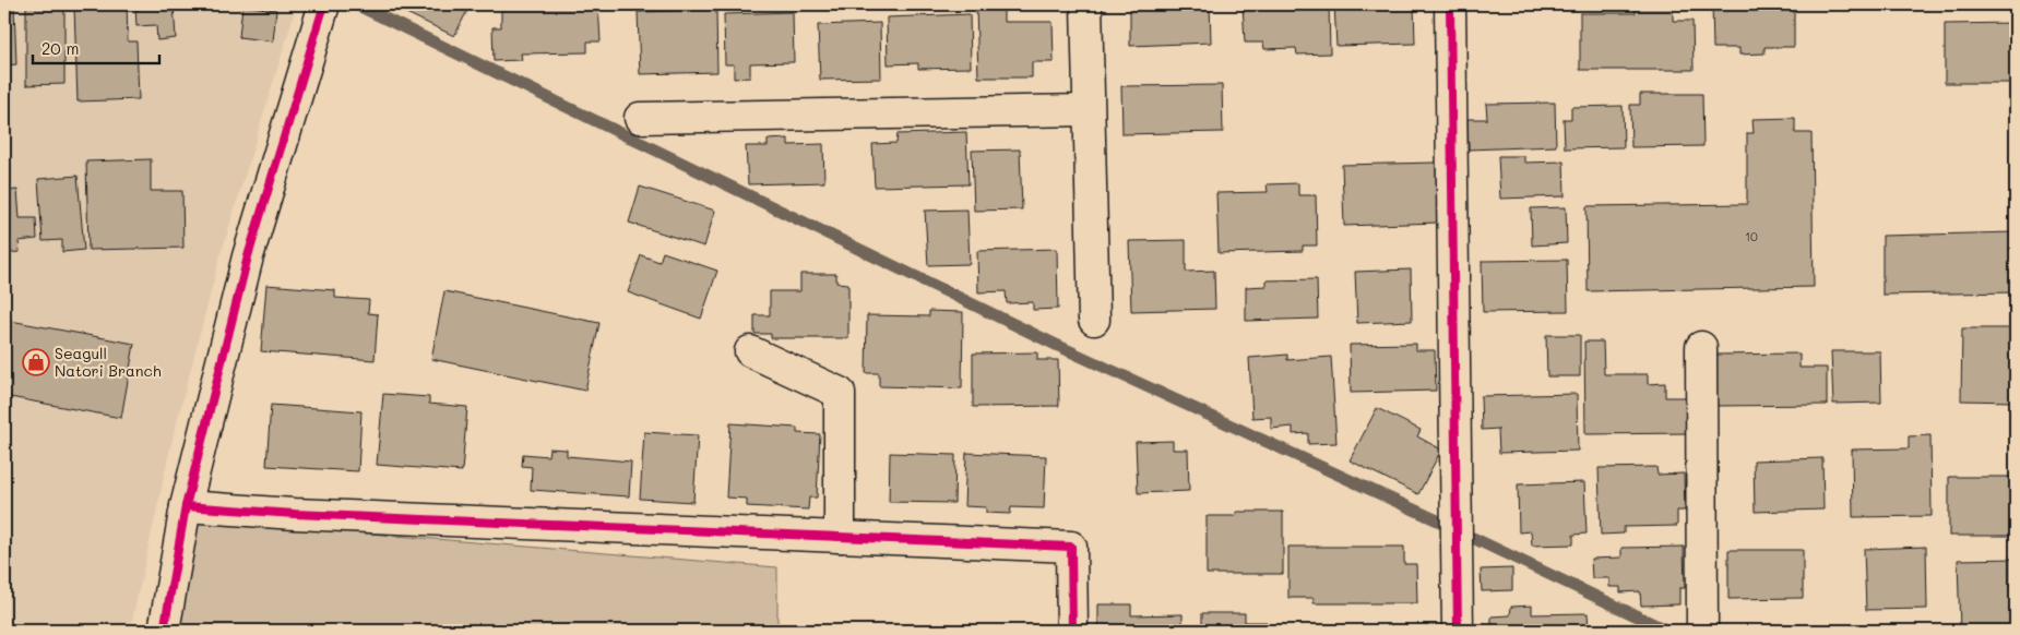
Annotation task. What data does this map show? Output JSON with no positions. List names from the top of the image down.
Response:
{
  "places": {
    "shop": ["Seagull Natori Branch"]
  },
  "house_numbers": ["10"],
  "scale_bar": "20 m"
}
